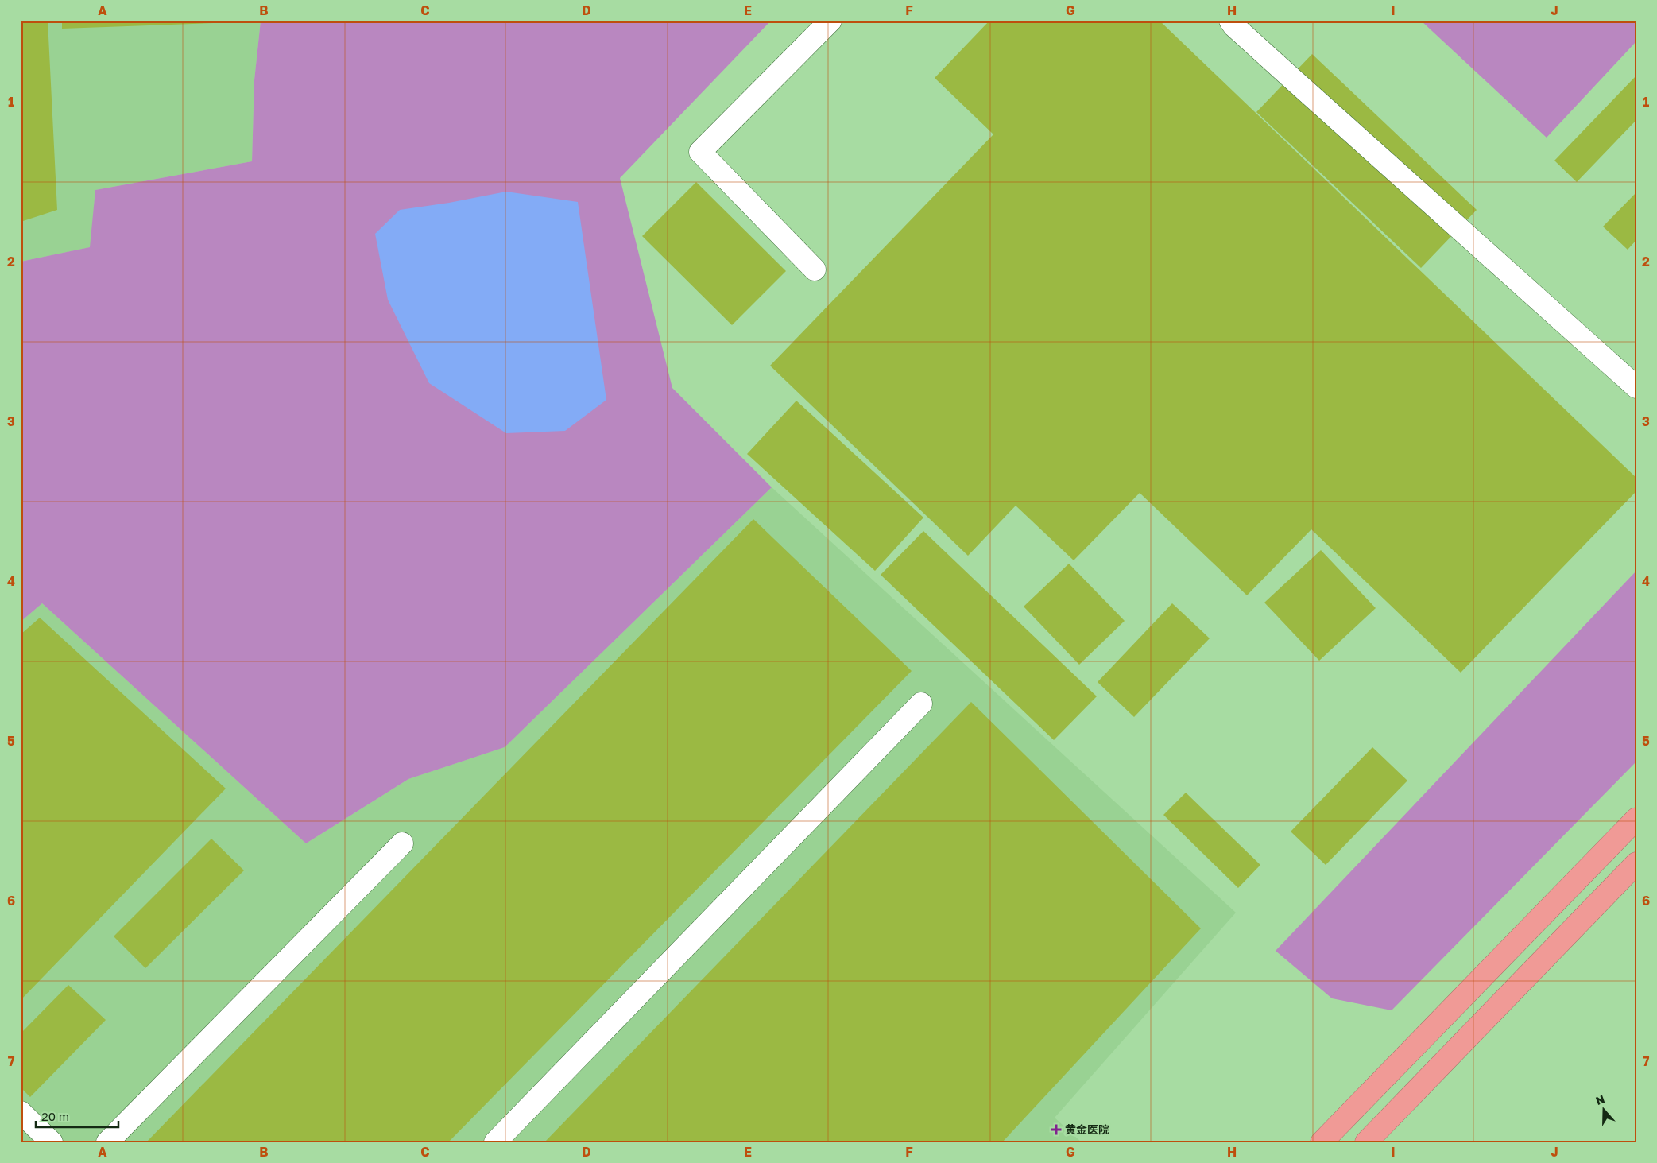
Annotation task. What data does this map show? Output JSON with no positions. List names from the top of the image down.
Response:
{
  "places": {
    "health": ["黄金医院"]
  },
  "scale_bar": "20 m",
  "north": "top",
  "grid": {
    "columns": [
      "A",
      "B",
      "C",
      "D",
      "E",
      "F",
      "G",
      "H",
      "I",
      "J"
    ],
    "rows": [
      "1",
      "2",
      "3",
      "4",
      "5",
      "6",
      "7"
    ]
  }
}
